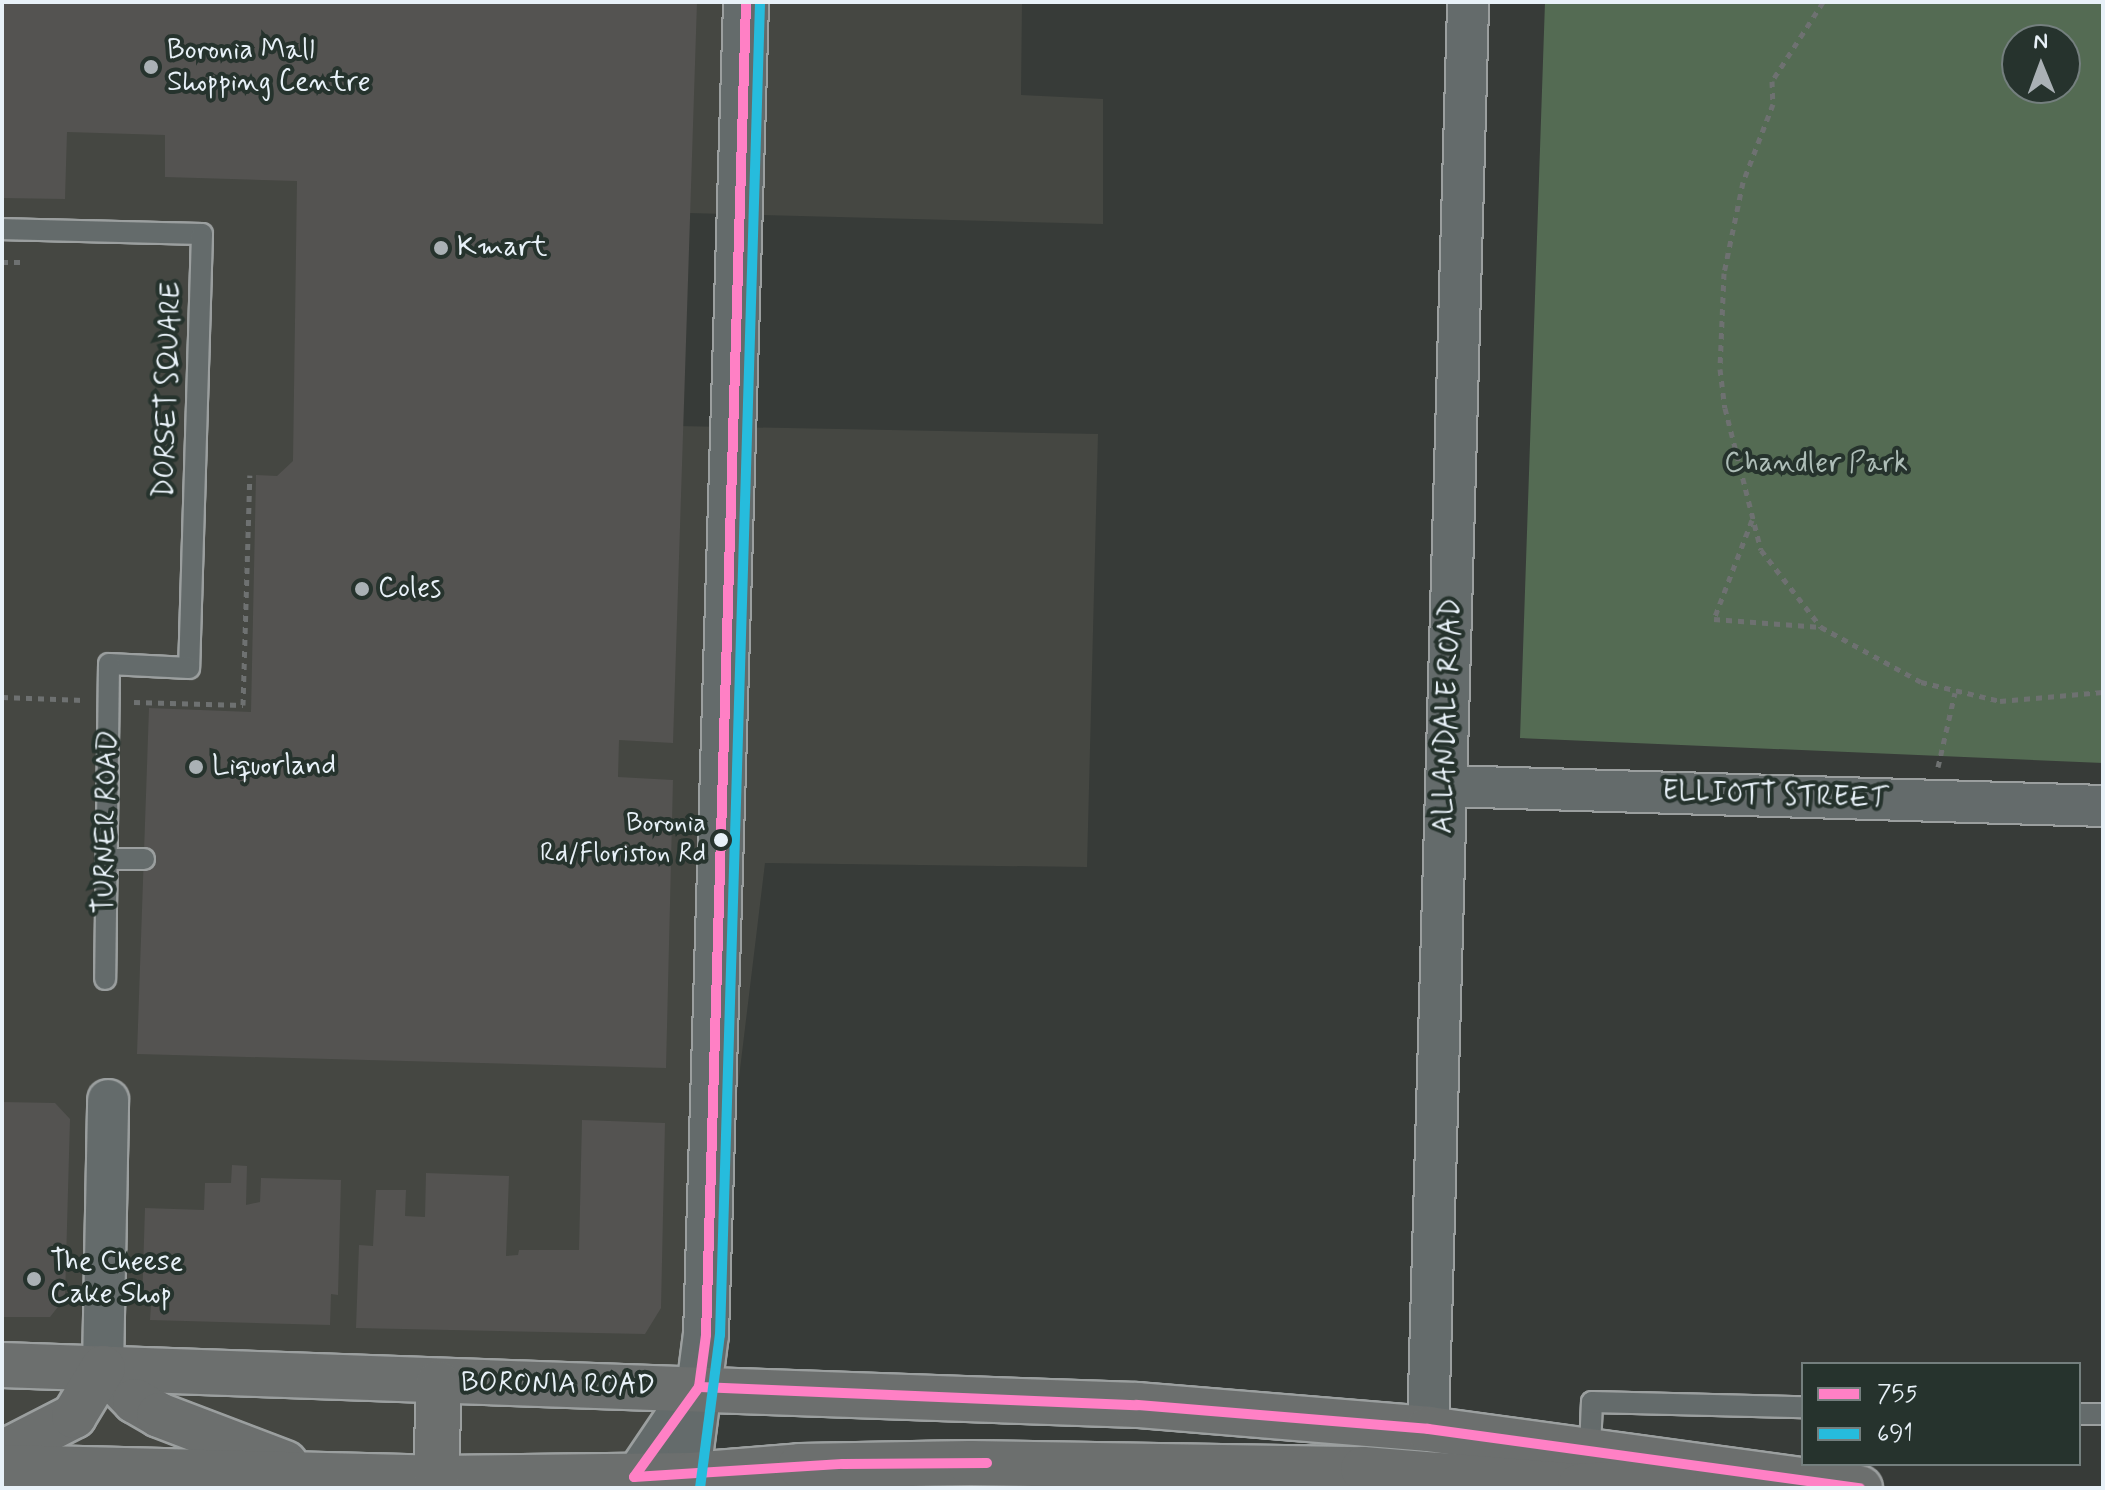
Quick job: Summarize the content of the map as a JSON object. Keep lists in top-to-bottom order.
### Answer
{
  "streets": {
    "main road": ["BORONIA ROAD"],
    "street": ["ALLANDALE ROAD", "ELLIOTT STREET"],
    "lane": ["DORSET SQUARE", "TURNER ROAD"]
  },
  "crossings": [
    ["DORSET SQUARE", "TURNER ROAD"],
    ["ALLANDALE ROAD", "ELLIOTT STREET"],
    ["ALLANDALE ROAD", "BORONIA ROAD"]
  ],
  "parks": ["Chandler Park"],
  "places": [
    "Boronia Mall Shopping Centre",
    "Kmart",
    "Coles",
    "Liquorland",
    "Boronia Rd/Floriston Rd",
    "The Cheese Cake Shop"
  ],
  "lines": ["transit line 755", "transit line 691"],
  "legend": ["755", "691"],
  "north": "top"
}
